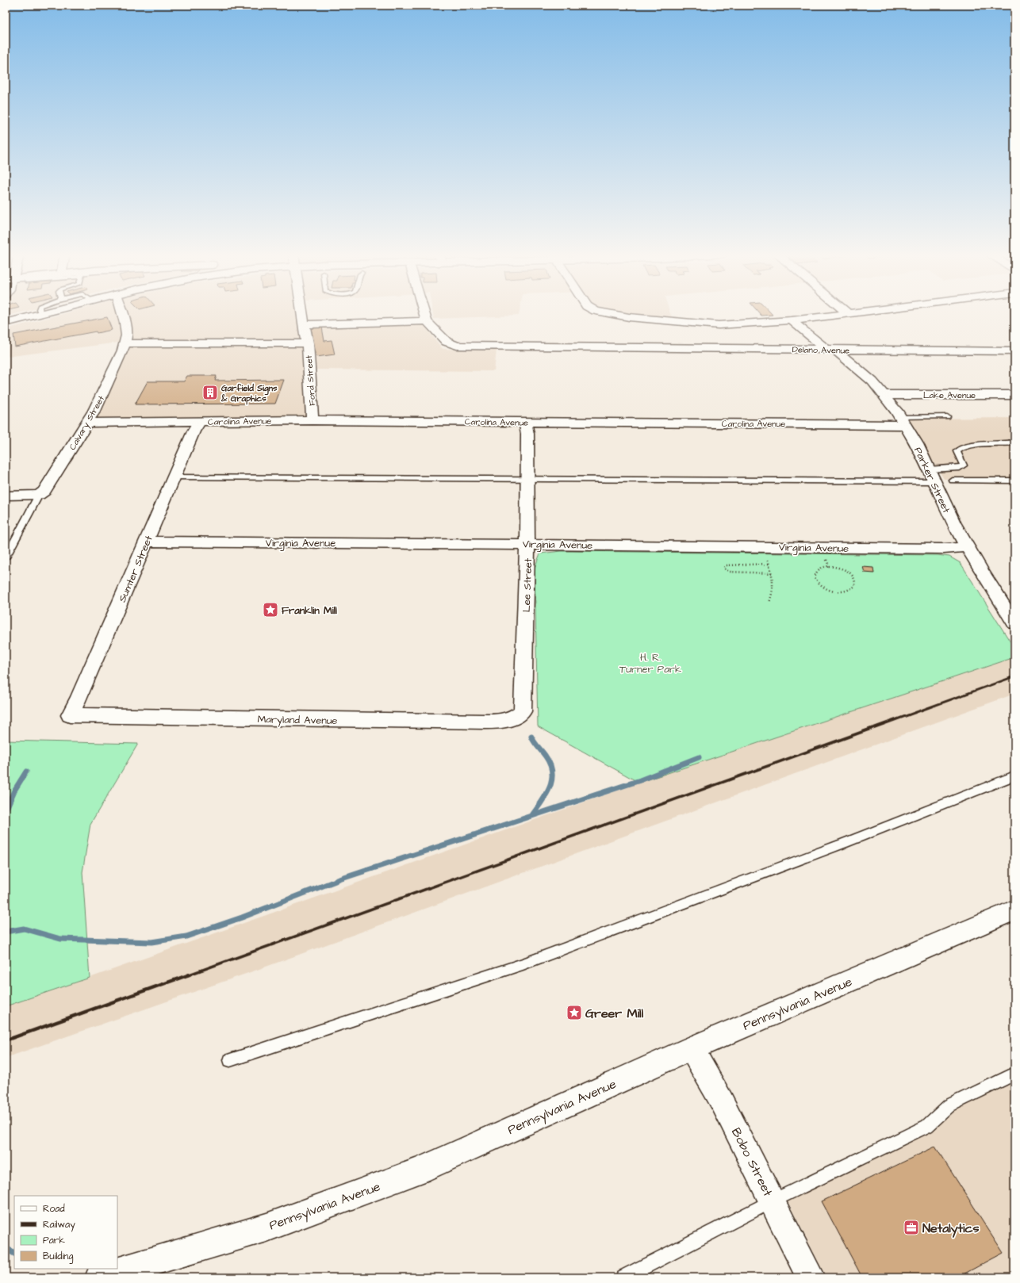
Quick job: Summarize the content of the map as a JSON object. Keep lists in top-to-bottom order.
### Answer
{
  "streets": {
    "street": [
      "Delano Avenue",
      "Ford Street",
      "Lake Avenue",
      "Carolina Avenue",
      "Calvary Street",
      "Parker Street",
      "Virginia Avenue",
      "Sumter Street",
      "Lee Street",
      "Maryland Avenue",
      "Pennsylvania Avenue",
      "Bobo Street"
    ]
  },
  "crossings": [
    ["Delano Avenue", "Parker Street"],
    ["Ford Street", "Carolina Avenue"],
    ["Lake Avenue", "Parker Street"],
    ["Carolina Avenue", "Calvary Street"],
    ["Carolina Avenue", "Parker Street"],
    ["Carolina Avenue", "Sumter Street"],
    ["Carolina Avenue", "Lee Street"],
    ["Parker Street", "Virginia Avenue"],
    ["Virginia Avenue", "Sumter Street"],
    ["Virginia Avenue", "Lee Street"],
    ["Sumter Street", "Maryland Avenue"],
    ["Lee Street", "Maryland Avenue"],
    ["Pennsylvania Avenue", "Bobo Street"]
  ],
  "parks": ["H. R. Turner Park"],
  "places": {
    "building": ["Garfield Signs & Graphics"],
    "place": ["Franklin Mill", "Greer Mill"],
    "office": ["Netalytics"]
  },
  "legend": [
    "Road",
    "Railway",
    "Park",
    "Building"
  ]
}
